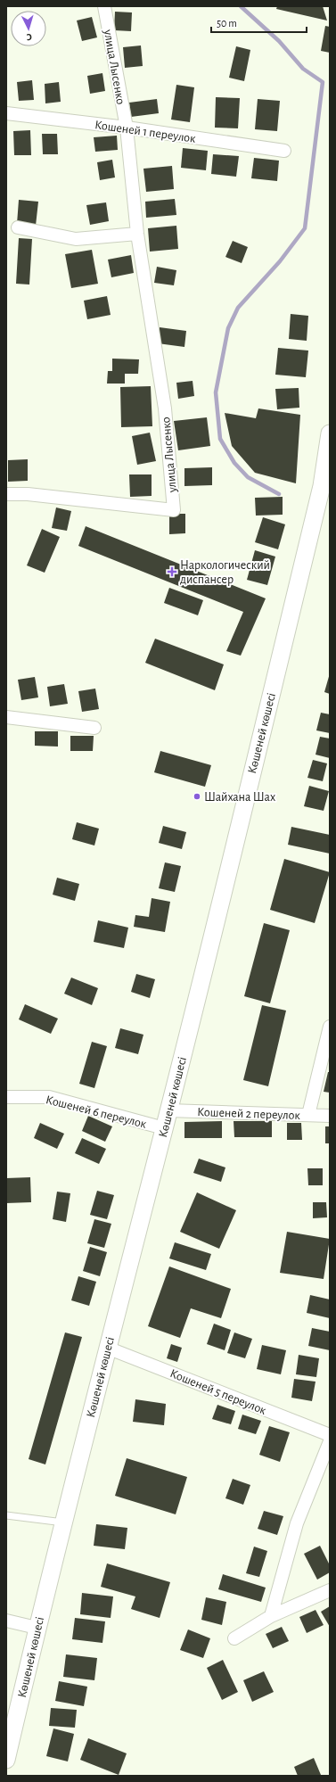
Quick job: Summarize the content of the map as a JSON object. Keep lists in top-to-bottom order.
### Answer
{
  "streets": {
    "main road": ["Көшеней көшесі"],
    "street": [
      "улица Лысенко",
      "Кошеней 1 переулок",
      "Кошеней 6 переулок",
      "Кошеней 2 переулок",
      "Кошеней 5 переулок"
    ]
  },
  "crossings": [
    ["улица Лысенко", "Кошеней 1 переулок"],
    ["Көшеней көшесі", "Кошеней 6 переулок"],
    ["Көшеней көшесі", "Кошеней 2 переулок"],
    ["Көшеней көшесі", "Кошеней 5 переулок"]
  ],
  "places": {
    "health": ["Наркологический диспансер"],
    "other": ["Шайхана Шах"]
  },
  "scale_bar": "50 m",
  "north": "bottom"
}
